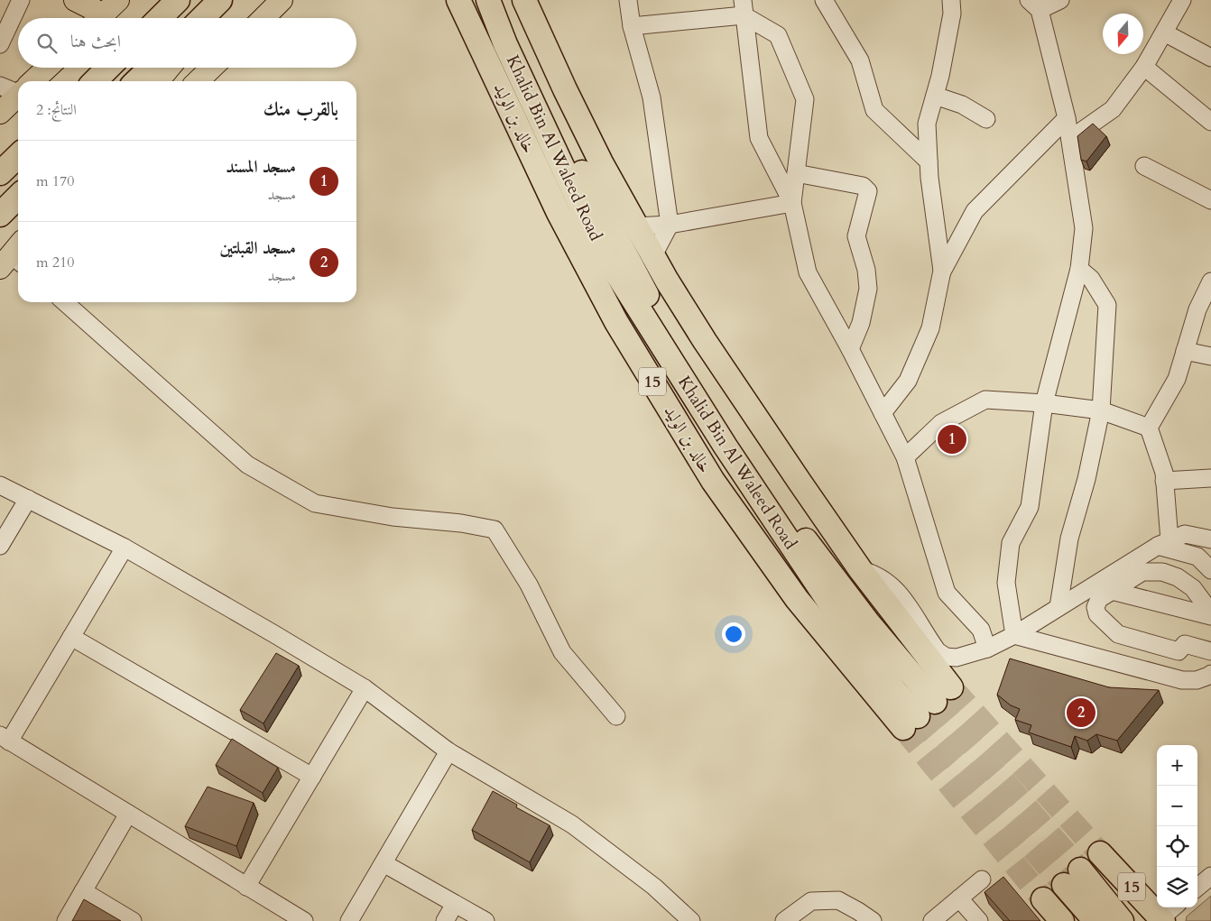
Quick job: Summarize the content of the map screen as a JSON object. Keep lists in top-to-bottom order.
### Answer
{
  "streets": {
    "highway": ["خالد بن الوليد", "Khalid Bin Al Waleed Road", "15"]
  },
  "crossings": [
    ["خالد بن الوليد", "Khalid Bin Al Waleed Road"]
  ],
  "north": "bottom",
  "page": {
    "search": "ابحث هنا",
    "heading": ["بالقرب منك", "النتائج: 2"],
    "list": [
      {
        "mark": "1",
        "name": "مسجد المسند",
        "note": "مسجد",
        "value": "170 m"
      },
      {
        "mark": "2",
        "name": "مسجد القبلتين",
        "note": "مسجد",
        "value": "210 m"
      }
    ],
    "pins": ["1", "2"],
    "map_buttons": ["+", "−"]
  }
}
